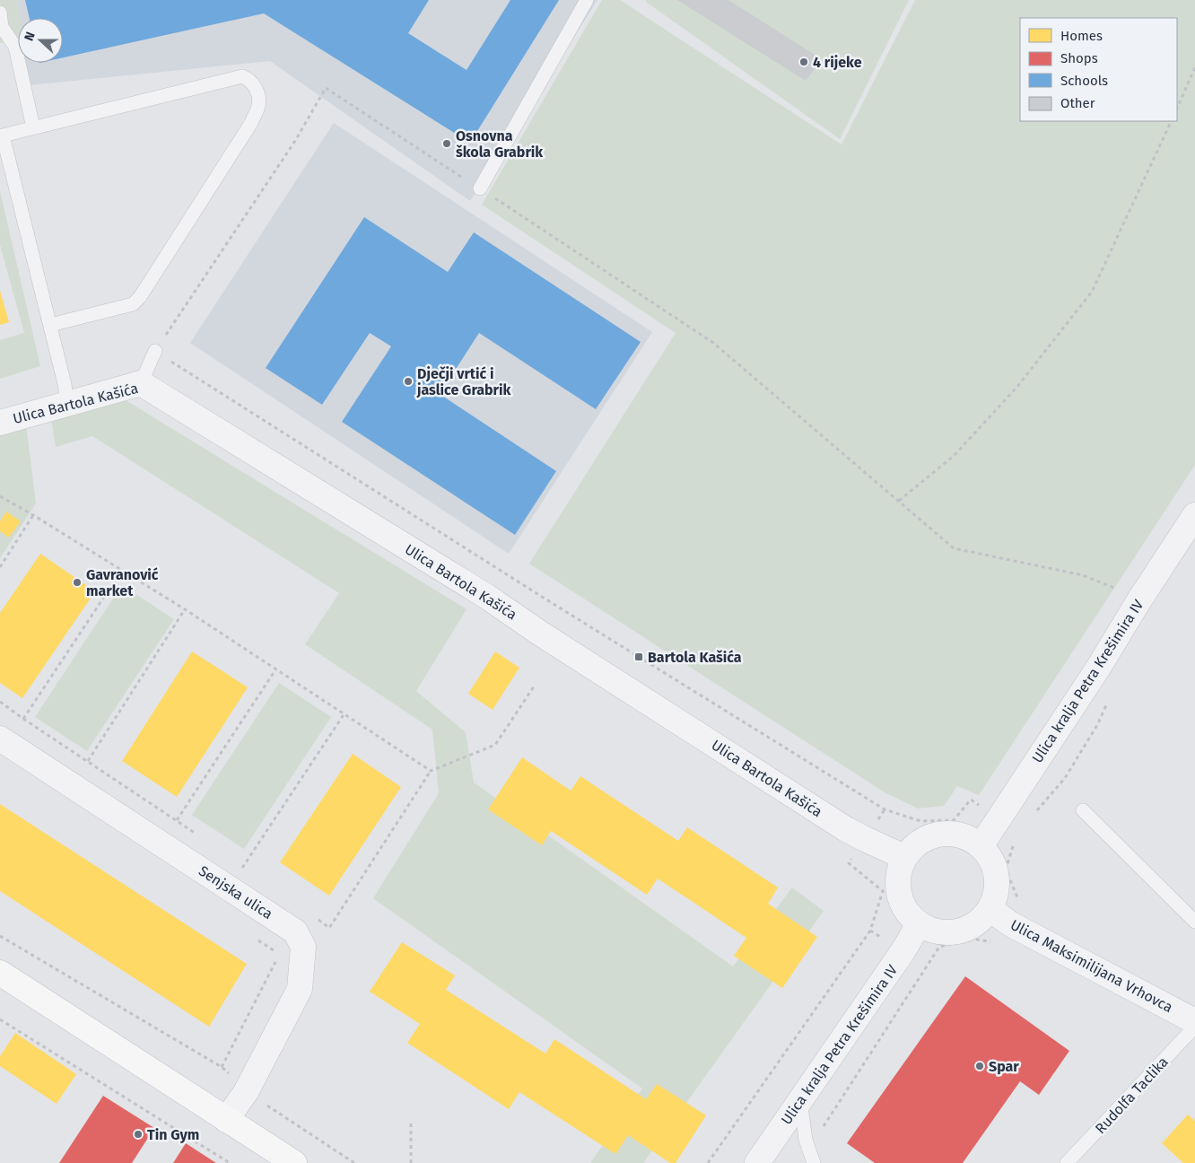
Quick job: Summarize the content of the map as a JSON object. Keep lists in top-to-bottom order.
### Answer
{
  "streets": {
    "street": [
      "Ulica Bartola Kašića",
      "Ulica kralja Petra Krešimira IV",
      "Senjska ulica",
      "Ulica Maksimilijana Vrhovca"
    ],
    "lane": ["Rudolfa Taclika"]
  },
  "crossings": [
    ["Ulica Bartola Kašića", "Ulica kralja Petra Krešimira IV"],
    ["Ulica Bartola Kašića", "Ulica Maksimilijana Vrhovca"],
    ["Ulica kralja Petra Krešimira IV", "Ulica Maksimilijana Vrhovca"]
  ],
  "places": {
    "other": [
      "4 rijeke",
      "Osnovna škola Grabrik",
      "Dječji vrtić i jaslice Grabrik",
      "Gavranović market",
      "Spar",
      "Tin Gym"
    ],
    "transit": ["Bartola Kašića"]
  },
  "legend": [
    "Homes",
    "Shops",
    "Schools",
    "Other"
  ],
  "north": "left"
}
